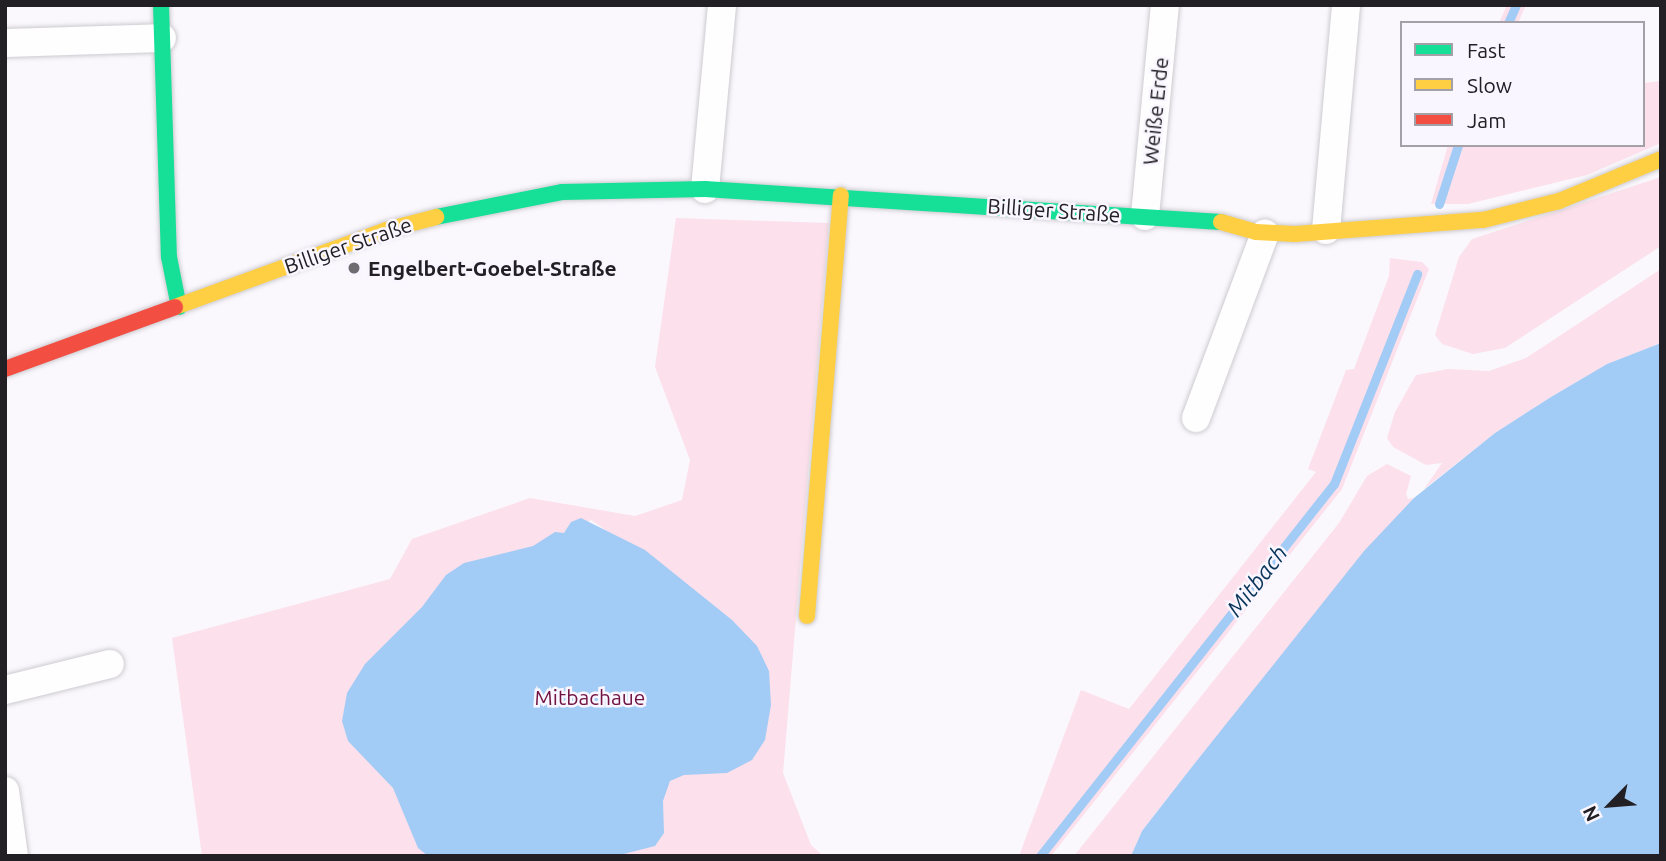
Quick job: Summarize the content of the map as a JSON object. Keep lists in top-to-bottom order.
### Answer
{
  "streets": {
    "street": ["Weiße Erde", "Billiger Straße"]
  },
  "crossings": [
    ["Weiße Erde", "Billiger Straße"]
  ],
  "water": ["Mitbach"],
  "parks": ["Mitbachaue"],
  "places": ["Engelbert-Goebel-Straße"],
  "legend": ["Fast", "Slow", "Jam"],
  "north": "bottom left"
}
